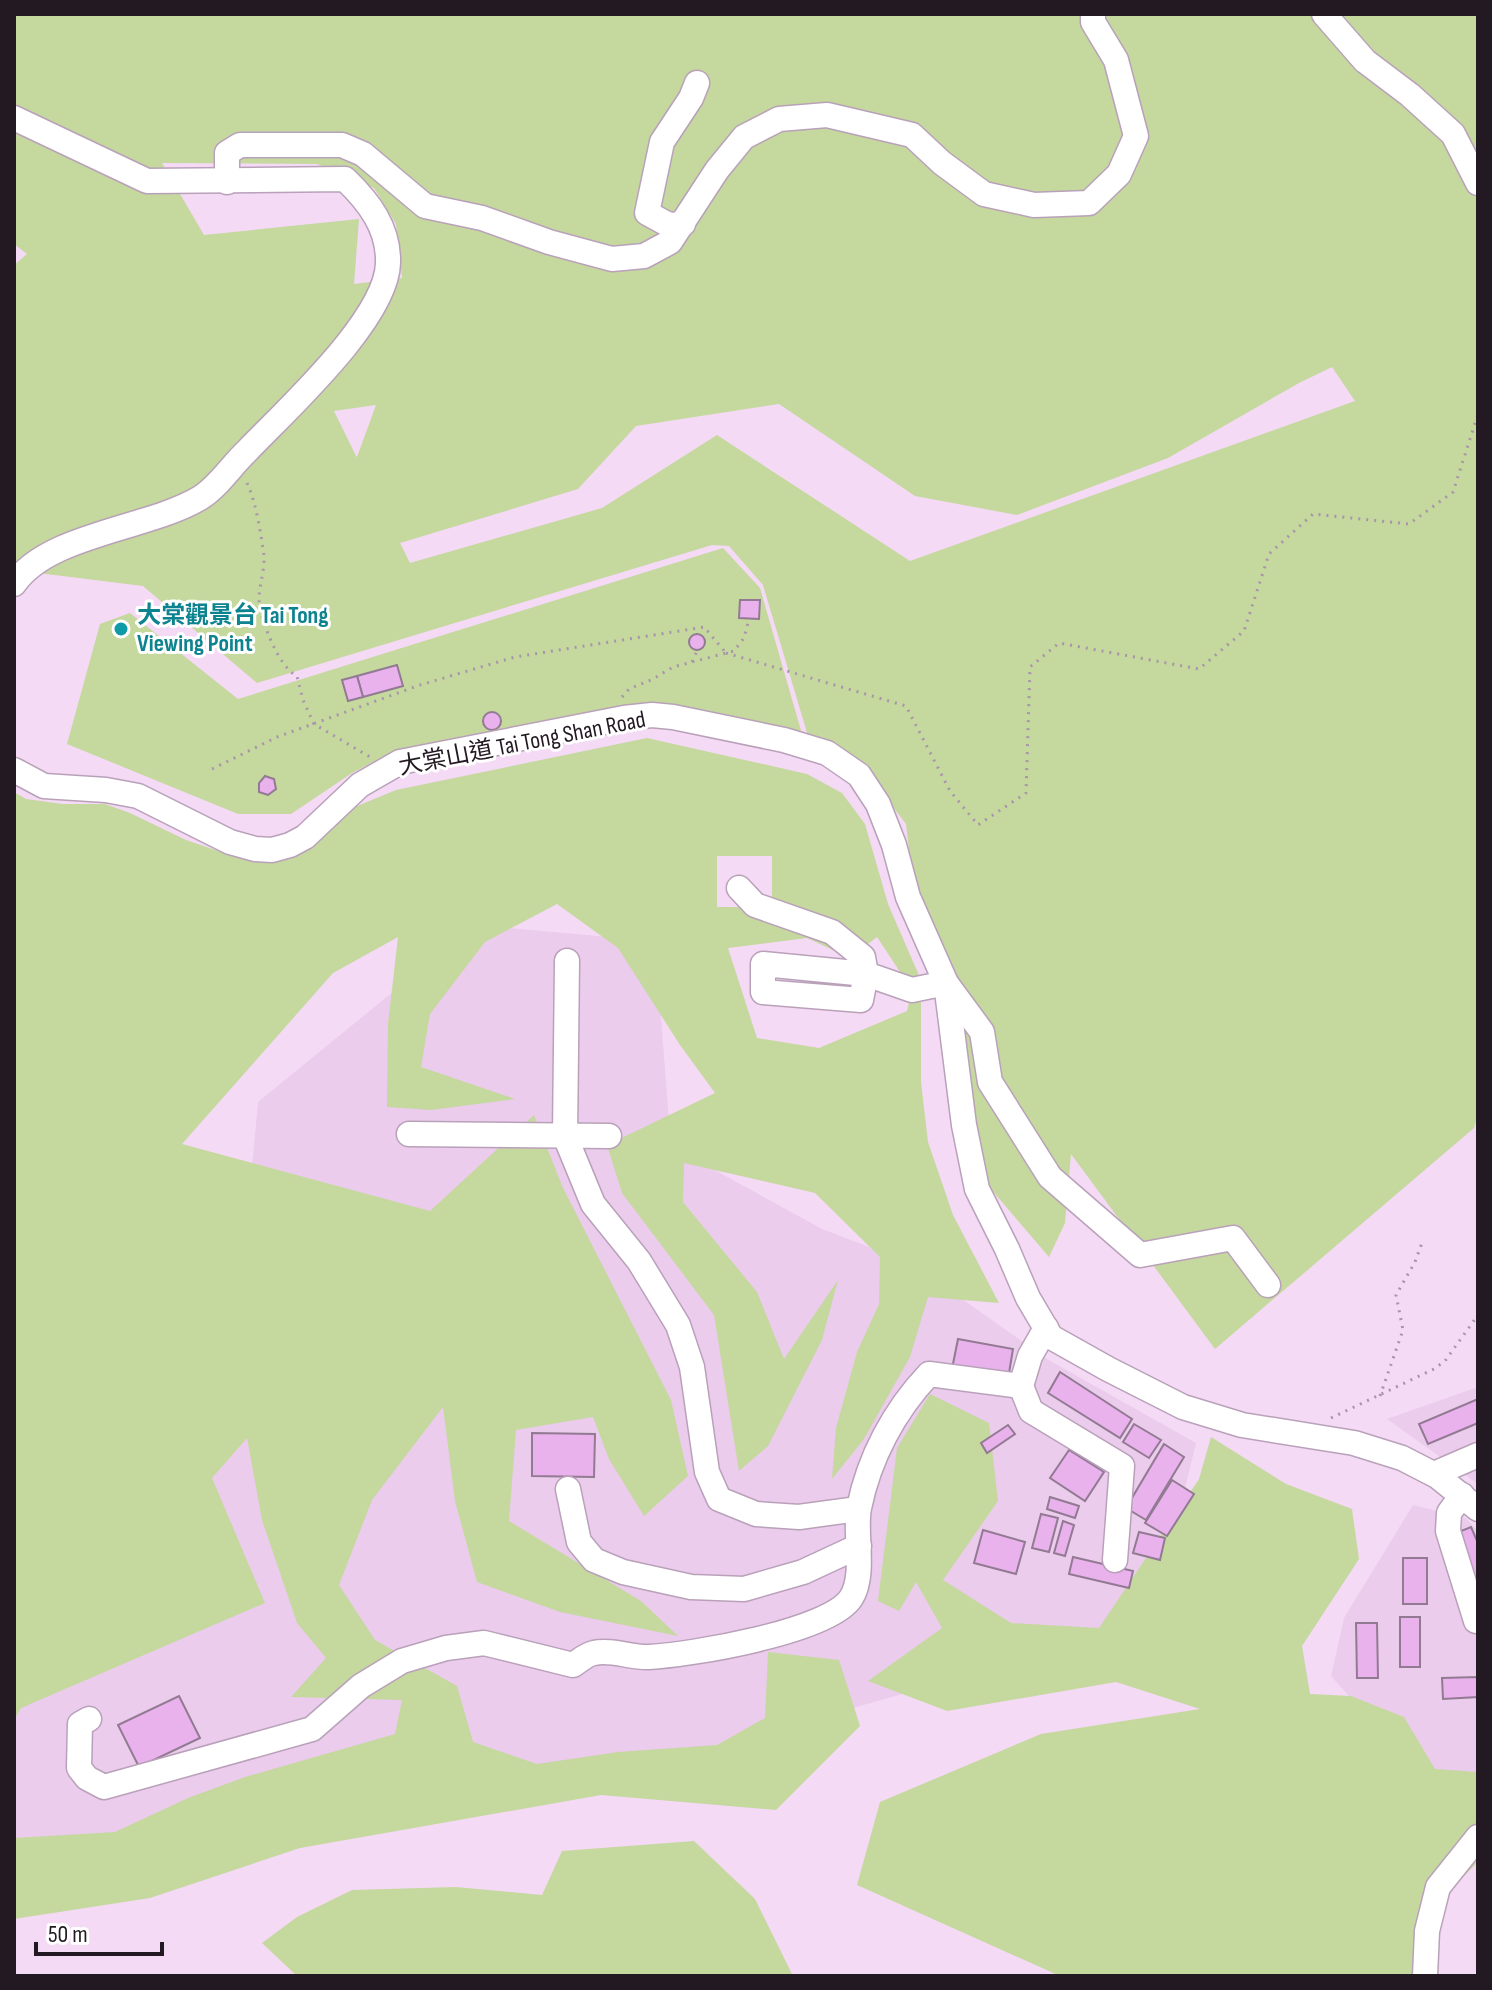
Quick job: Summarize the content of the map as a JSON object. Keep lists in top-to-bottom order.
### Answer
{
  "streets": {
    "street": ["大棠山道 Tai Tong Shan Road"]
  },
  "places": ["大棠觀景台 Tai Tong Viewing Point"],
  "scale_bar": "50 m"
}
